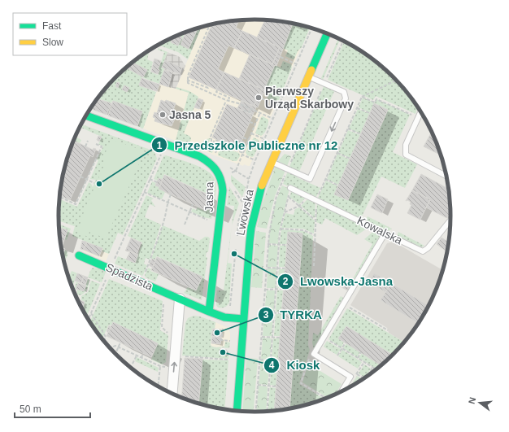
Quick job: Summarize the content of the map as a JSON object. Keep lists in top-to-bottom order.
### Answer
{
  "streets": {
    "street": ["Jasna", "Lwowska", "Spadzista"],
    "lane": ["Kowalska"]
  },
  "crossings": [
    ["Jasna", "Spadzista"],
    ["Lwowska", "Spadzista"]
  ],
  "places": [
    "Pierwszy Urząd Skarbowy",
    "Jasna 5",
    "Przedszkole Publiczne nr 12",
    "Lwowska-Jasna",
    "TYRKA",
    "Kiosk"
  ],
  "legend": ["Fast", "Slow"],
  "scale_bar": "50 m",
  "north": "left"
}
